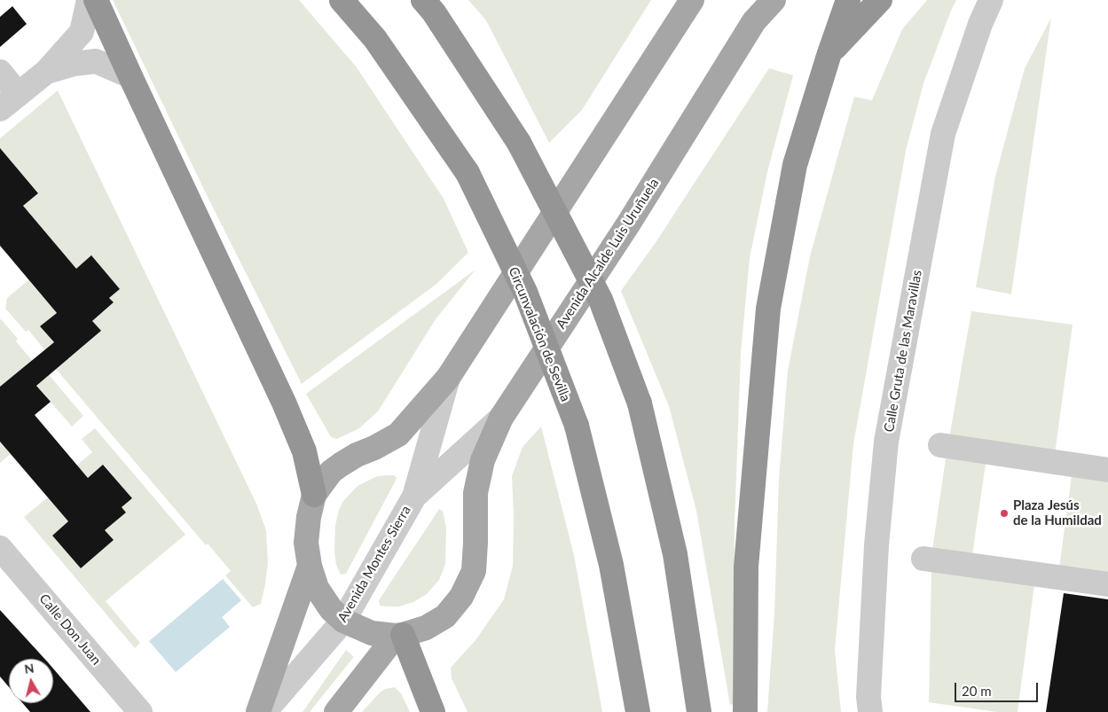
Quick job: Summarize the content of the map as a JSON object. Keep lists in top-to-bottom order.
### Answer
{
  "streets": {
    "highway": ["Circunvalación de Sevilla"],
    "main road": ["Avenida Alcalde Luis Uruñuela"],
    "street": ["Calle Gruta de las Maravillas", "Avenida Montes Sierra", "Calle Don Juan"]
  },
  "places": ["Plaza Jesús de la Humildad"],
  "scale_bar": "20 m",
  "north": "top"
}
